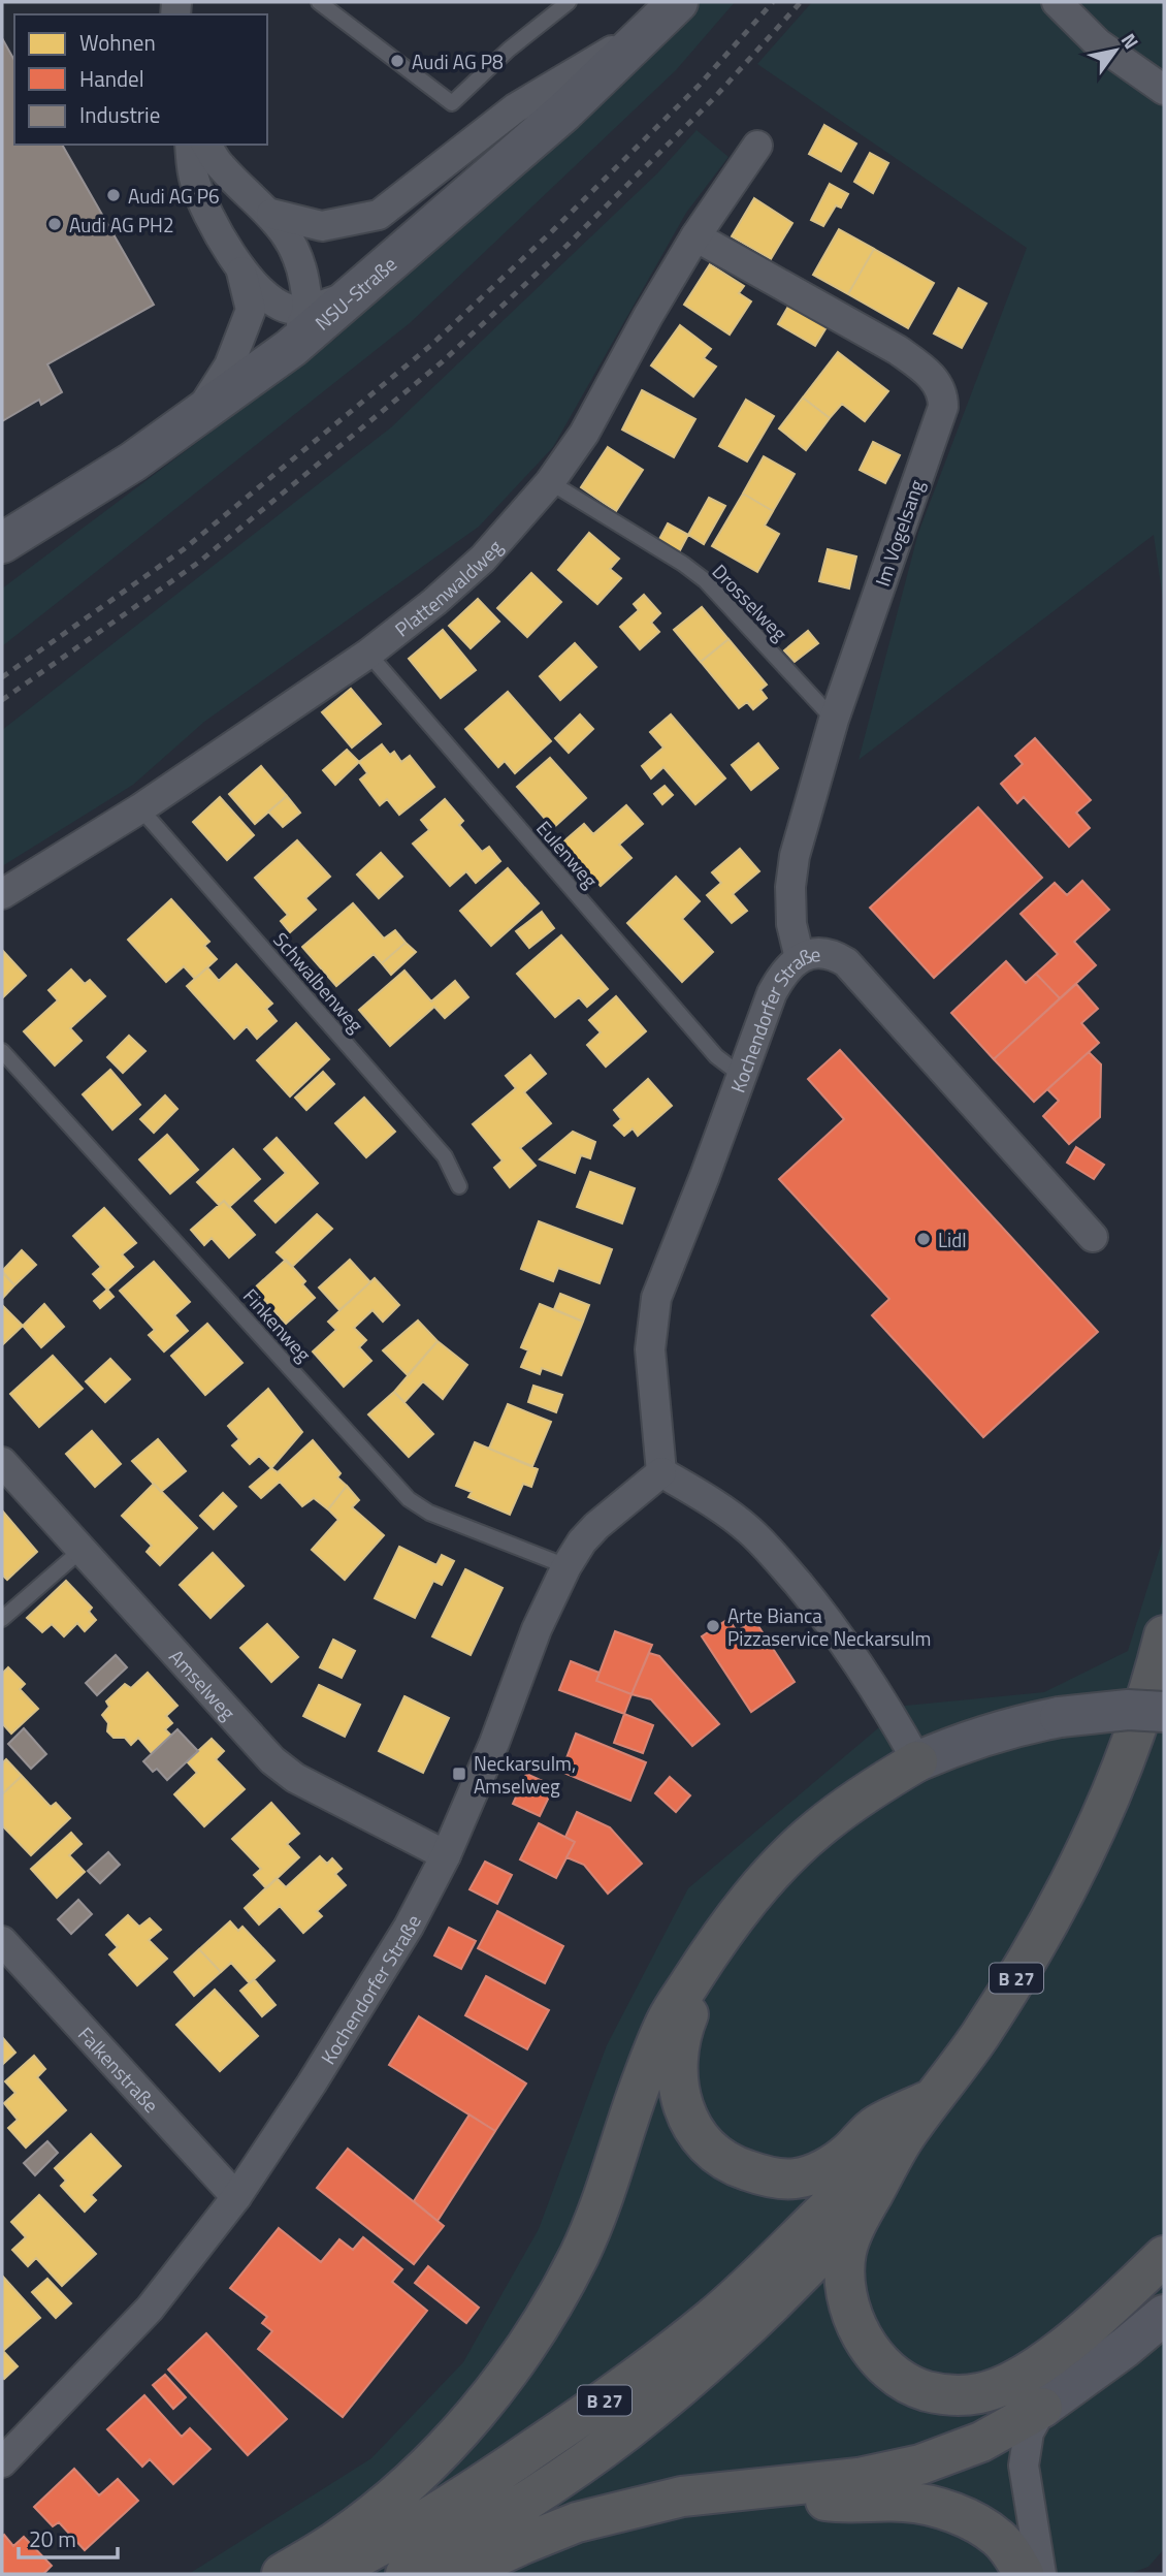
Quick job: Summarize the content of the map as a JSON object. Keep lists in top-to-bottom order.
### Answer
{
  "streets": {
    "highway": ["B 27"],
    "main road": ["NSU-Straße"],
    "street": [
      "Im Vogelsang",
      "Plattenwaldweg",
      "Kochendorfer Straße",
      "Amselweg",
      "Falkenstraße"
    ],
    "lane": [
      "Drosselweg",
      "Eulenweg",
      "Schwalbenweg",
      "Finkenweg"
    ]
  },
  "crossings": [
    ["Im Vogelsang", "Plattenwaldweg"],
    ["Im Vogelsang", "Drosselweg"],
    ["Im Vogelsang", "Kochendorfer Straße"],
    ["Plattenwaldweg", "Drosselweg"],
    ["Plattenwaldweg", "Eulenweg"],
    ["Plattenwaldweg", "Schwalbenweg"],
    ["Eulenweg", "Kochendorfer Straße"],
    ["Kochendorfer Straße", "Finkenweg"],
    ["Kochendorfer Straße", "Amselweg"],
    ["Kochendorfer Straße", "Falkenstraße"]
  ],
  "places": {
    "other": [
      "Audi AG P8",
      "Audi AG P6",
      "Audi AG PH2",
      "Lidl",
      "Arte Bianca Pizzaservice Neckarsulm"
    ],
    "transit": ["Neckarsulm, Amselweg"]
  },
  "legend": ["Wohnen", "Handel", "Industrie"],
  "scale_bar": "20 m",
  "north": "top right"
}
